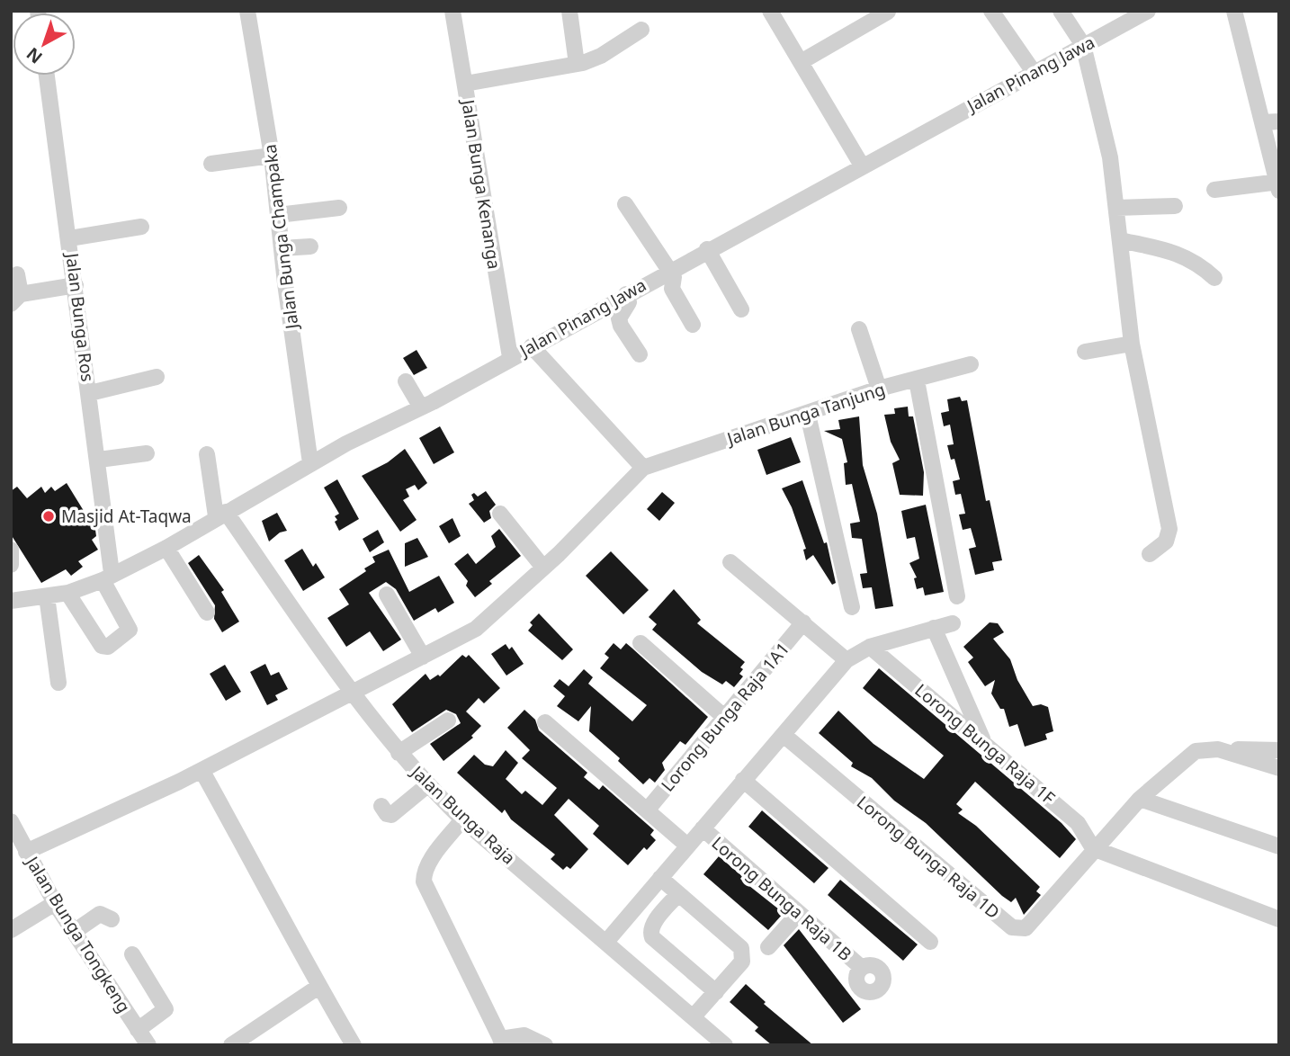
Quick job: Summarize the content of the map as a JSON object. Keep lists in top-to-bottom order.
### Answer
{
  "streets": {
    "street": [
      "Jalan Pinang Jawa",
      "Jalan Bunga Kenanga",
      "Jalan Bunga Champaka",
      "Jalan Bunga Ros",
      "Jalan Bunga Tanjung",
      "Lorong Bunga Raja 1A1",
      "Lorong Bunga Raja 1F",
      "Jalan Bunga Raja",
      "Lorong Bunga Raja 1D",
      "Lorong Bunga Raja 1B",
      "Jalan Bunga Tongkeng"
    ]
  },
  "crossings": [
    ["Jalan Pinang Jawa", "Jalan Bunga Kenanga"],
    ["Jalan Pinang Jawa", "Jalan Bunga Champaka"],
    ["Jalan Pinang Jawa", "Jalan Bunga Ros"],
    ["Jalan Pinang Jawa", "Jalan Bunga Raja"],
    ["Lorong Bunga Raja 1F", "Lorong Bunga Raja 1D"]
  ],
  "places": ["Masjid At-Taqwa"],
  "north": "bottom left"
}
